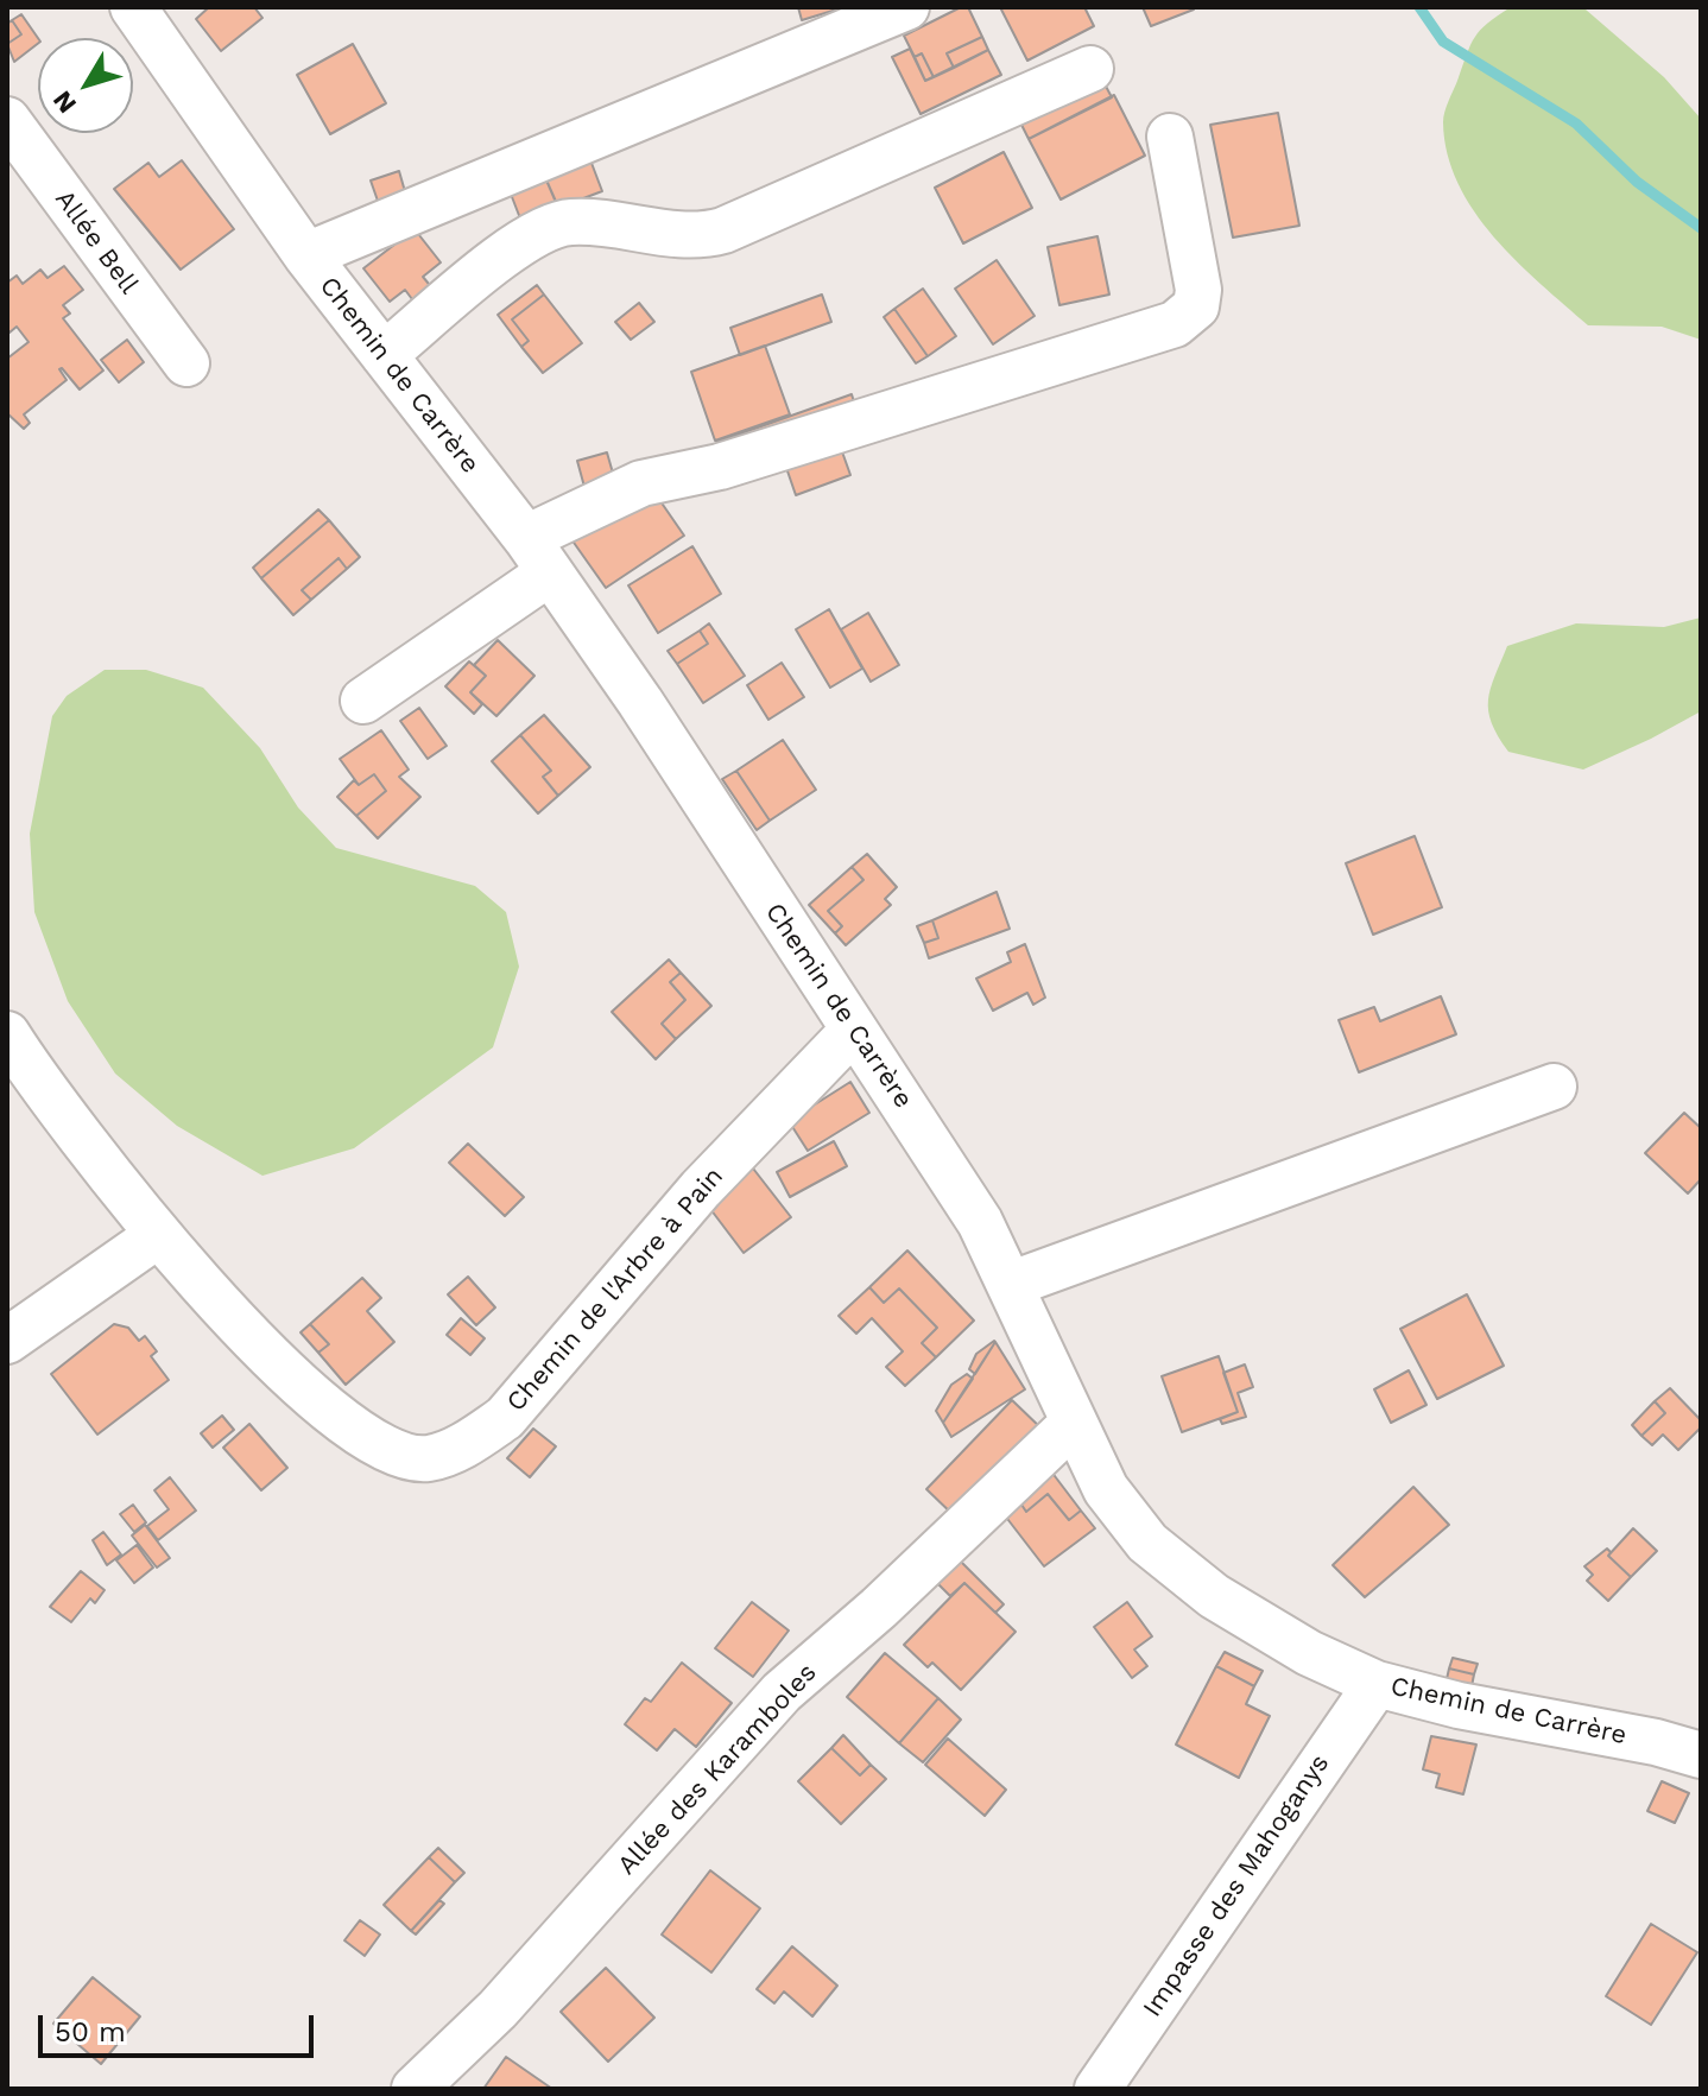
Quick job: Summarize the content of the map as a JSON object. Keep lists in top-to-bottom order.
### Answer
{
  "streets": {
    "street": [
      "Allée Bell",
      "Chemin de Carrère",
      "Chemin de l'Arbre à Pain",
      "Allée des Karamboles",
      "Impasse des Mahoganys"
    ]
  },
  "crossings": [
    ["Chemin de Carrère", "Chemin de l'Arbre à Pain"],
    ["Chemin de Carrère", "Allée des Karamboles"],
    ["Chemin de Carrère", "Impasse des Mahoganys"]
  ],
  "scale_bar": "50 m",
  "north": "bottom left"
}
